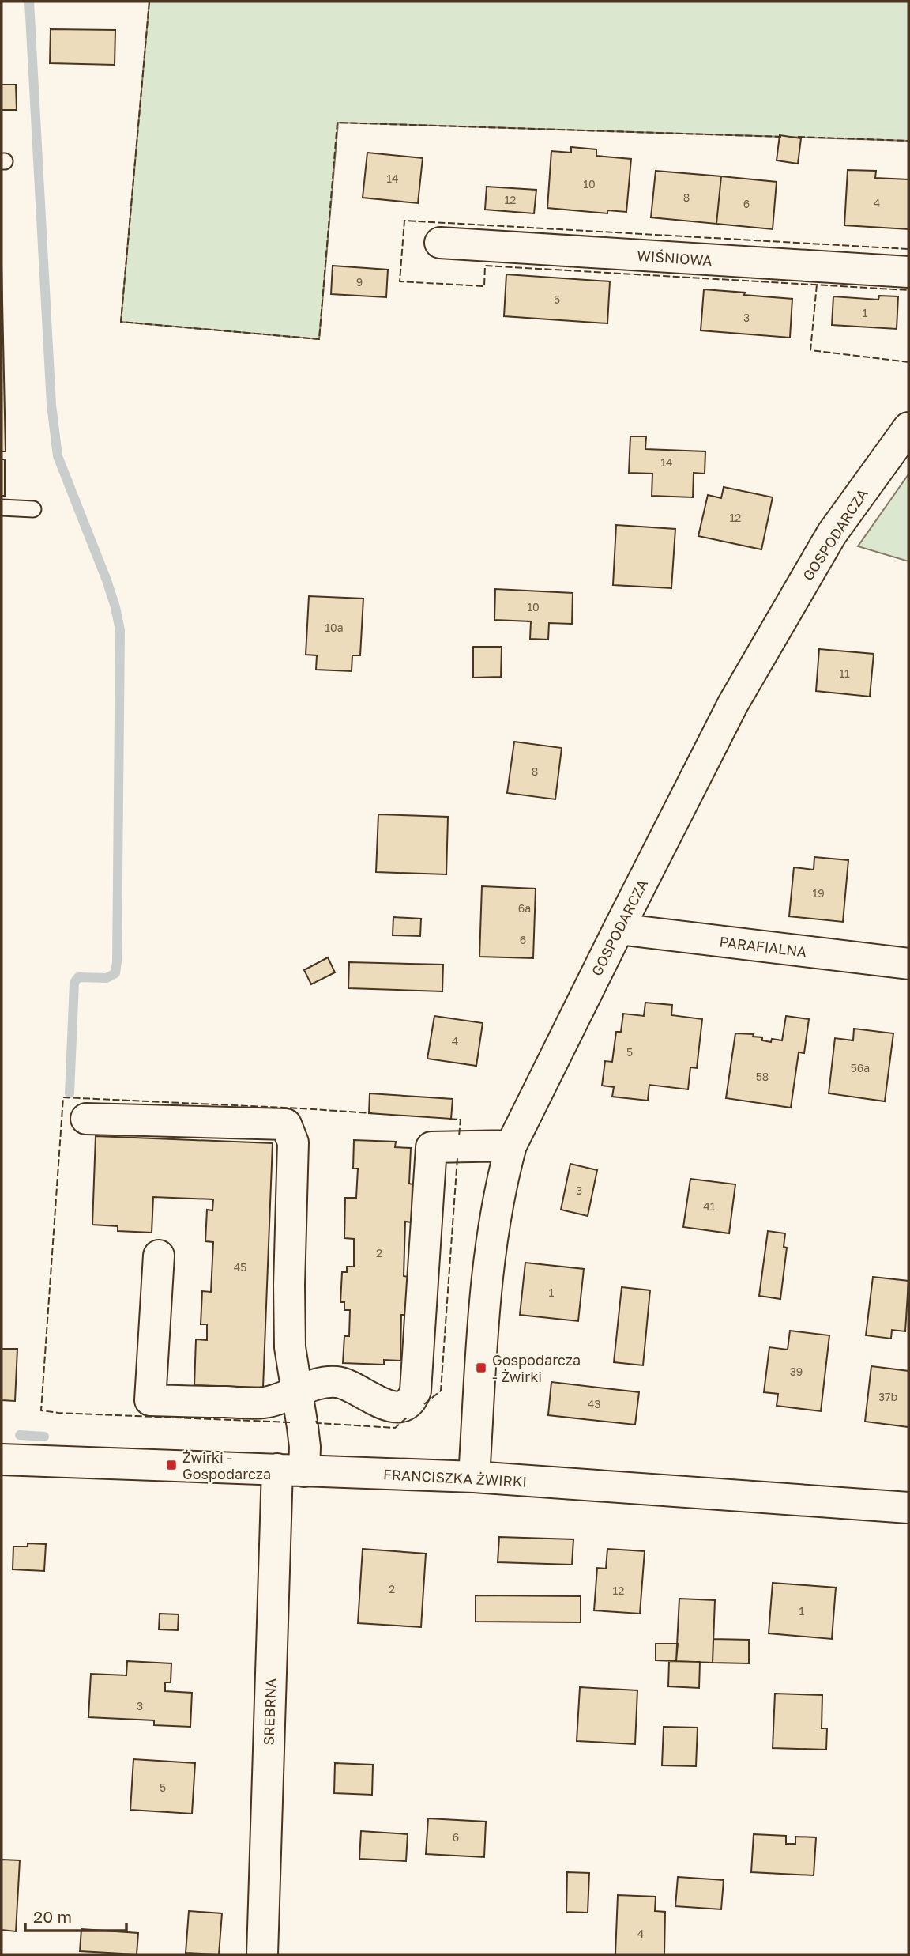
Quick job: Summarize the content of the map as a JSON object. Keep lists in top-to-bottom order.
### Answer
{
  "streets": {
    "street": [
      "WIŚNIOWA",
      "GOSPODARCZA",
      "PARAFIALNA",
      "FRANCISZKA ŻWIRKI",
      "SREBRNA"
    ]
  },
  "crossings": [
    ["GOSPODARCZA", "PARAFIALNA"],
    ["GOSPODARCZA", "FRANCISZKA ŻWIRKI"],
    ["FRANCISZKA ŻWIRKI", "SREBRNA"]
  ],
  "places": {
    "transit": ["Gospodarcza - Żwirki", "Żwirki - Gospodarcza"]
  },
  "house_numbers": [
    "14",
    "10",
    "8",
    "12",
    "4",
    "6",
    "9",
    "5",
    "1",
    "3",
    "14",
    "12",
    "10",
    "10a",
    "11",
    "8",
    "19",
    "6a",
    "6",
    "4",
    "5",
    "56a",
    "58",
    "3",
    "41",
    "2",
    "45",
    "1",
    "39",
    "37b",
    "43",
    "2",
    "12",
    "1",
    "3",
    "5",
    "6",
    "4"
  ],
  "scale_bar": "20 m"
}
